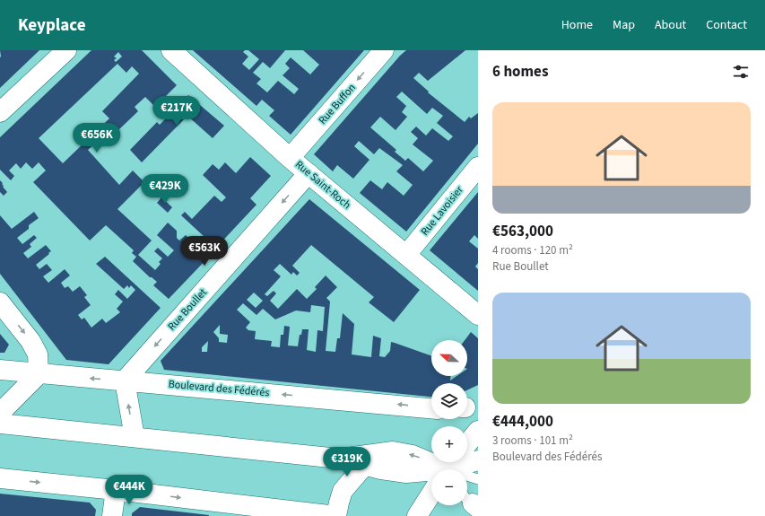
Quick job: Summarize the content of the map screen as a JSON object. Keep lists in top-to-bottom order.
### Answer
{
  "streets": {
    "street": [
      "Rue Buffon",
      "Rue Saint-Roch",
      "Rue Lavoisier",
      "Rue Boullet",
      "Boulevard des Fédérés"
    ]
  },
  "crossings": [
    ["Rue Buffon", "Rue Saint-Roch"],
    ["Rue Saint-Roch", "Rue Lavoisier"],
    ["Rue Saint-Roch", "Rue Boullet"],
    ["Rue Boullet", "Boulevard des Fédérés"]
  ],
  "one_way": ["Rue Buffon", "Rue Boullet"],
  "north": "left",
  "page": {
    "header": "Keyplace",
    "nav": [
      "Home",
      "Map",
      "About",
      "Contact"
    ],
    "heading": "6 homes",
    "list": [
      {
        "name": "€563,000",
        "note": "4 rooms · 120 m² · Rue Boullet"
      },
      {
        "name": "€444,000",
        "note": "3 rooms · 101 m² · Boulevard des Fédérés"
      }
    ],
    "price": [
      "€217K",
      "€656K",
      "€429K",
      "€563K",
      "€319K",
      "€444K"
    ],
    "map_buttons": ["+", "−"]
  }
}
